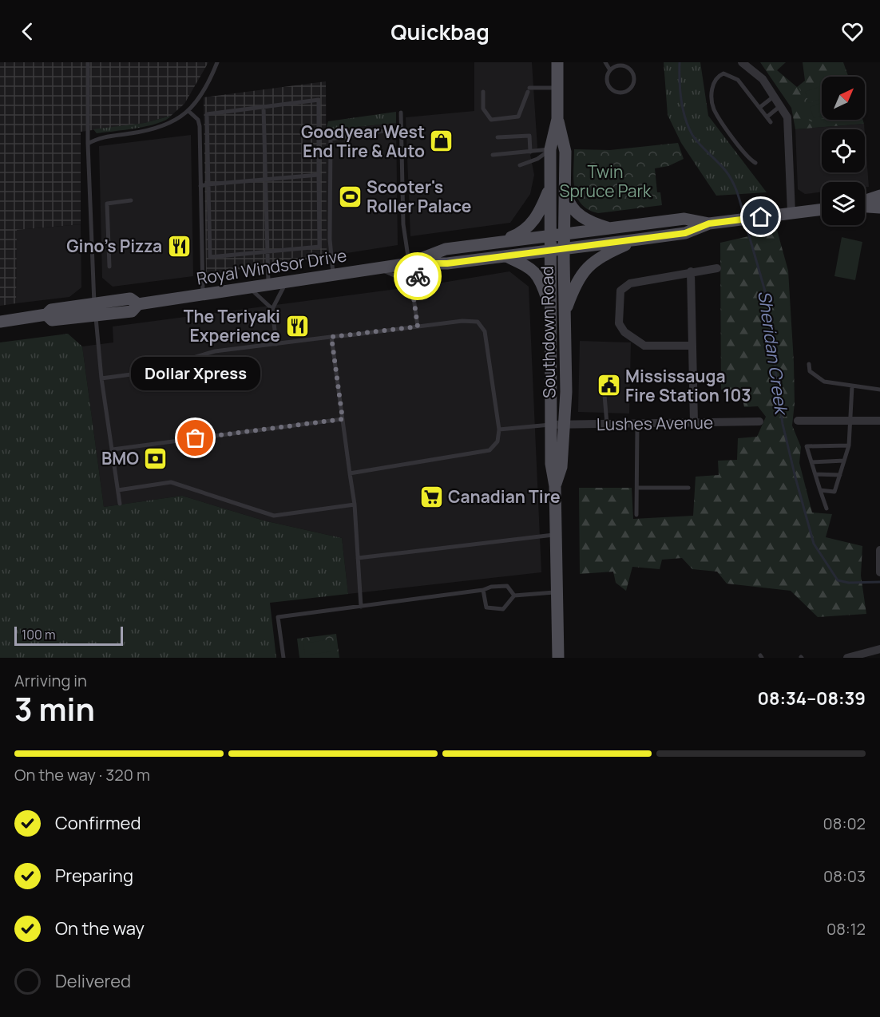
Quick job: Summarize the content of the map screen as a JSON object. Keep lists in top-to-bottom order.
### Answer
{
  "streets": {
    "main road": ["Royal Windsor Drive", "Southdown Road"],
    "street": ["Lushes Avenue"]
  },
  "crossings": [
    ["Royal Windsor Drive", "Southdown Road"],
    ["Southdown Road", "Lushes Avenue"]
  ],
  "water": ["Sheridan Creek"],
  "parks": ["Twin Spruce Park"],
  "places": {
    "shop": ["Goodyear West End Tire & Auto"],
    "sports": ["Scooter's Roller Palace"],
    "restaurant": ["Gino's Pizza", "The Teriyaki Experience"],
    "public building": ["Mississauga Fire Station 103"],
    "other": ["Dollar Xpress"],
    "bank": ["BMO"],
    "supermarket": ["Canadian Tire"]
  },
  "scale_bar": "100 m",
  "north": "top right",
  "page": {
    "header": "Quickbag",
    "bubble": "Dollar Xpress",
    "scale": "100 m",
    "heading": ["3 min", "Arriving in", "08:34–08:39"],
    "bar": "On the way · 320 m",
    "list": [
      ["Confirmed", "08:02"],
      ["Preparing", "08:03"],
      ["On the way", "08:12"],
      "Delivered"
    ]
  }
}
